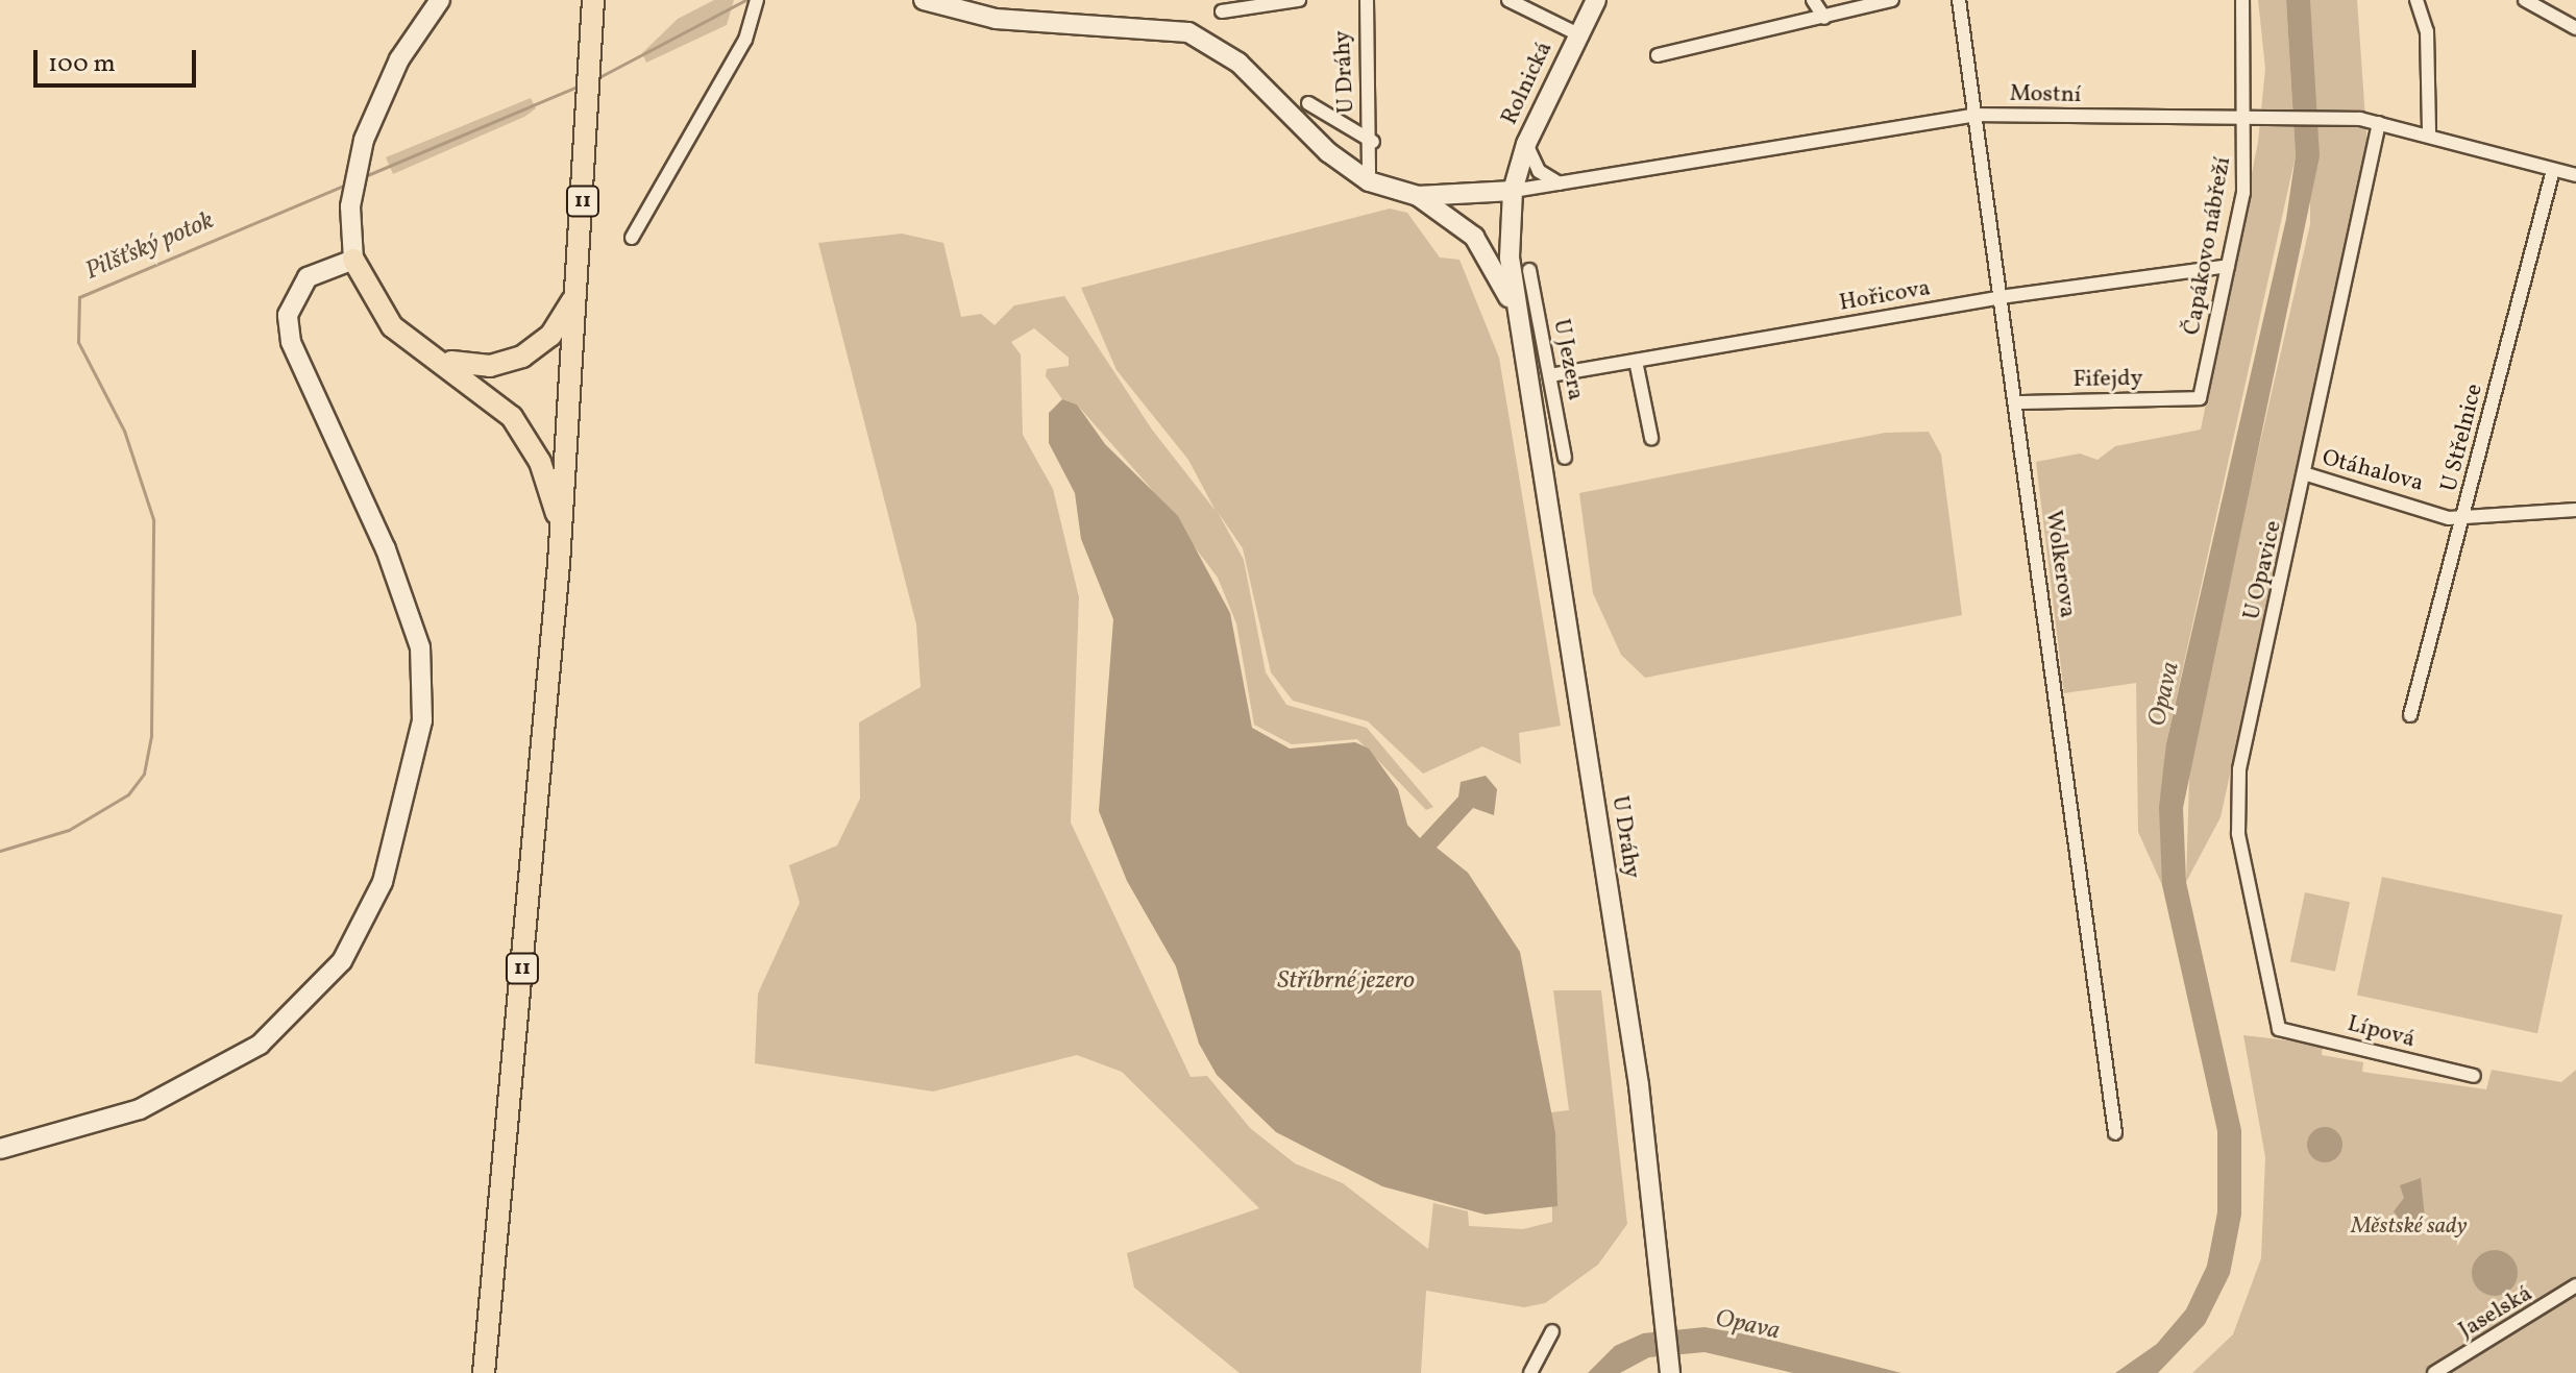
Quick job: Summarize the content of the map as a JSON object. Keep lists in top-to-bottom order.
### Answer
{
  "streets": {
    "main road": ["11"],
    "street": [
      "U Dráhy",
      "Rolnická",
      "Mostní",
      "Čapákovo nábřeží",
      "Hořicova",
      "U Jezera",
      "Fifejdy",
      "U Střelnice",
      "Otáhalova",
      "Wolkerova",
      "U Opavice",
      "Lípová",
      "Jaselská"
    ]
  },
  "crossings": [
    ["U Dráhy", "Rolnická"],
    ["U Dráhy", "Mostní"],
    ["Rolnická", "Mostní"],
    ["Mostní", "Čapákovo nábřeží"],
    ["Mostní", "U Střelnice"],
    ["Mostní", "Wolkerova"],
    ["Mostní", "U Opavice"],
    ["Čapákovo nábřeží", "Hořicova"],
    ["Čapákovo nábřeží", "Fifejdy"],
    ["Hořicova", "U Jezera"],
    ["Hořicova", "Wolkerova"],
    ["Fifejdy", "Wolkerova"],
    ["U Střelnice", "Otáhalova"],
    ["Otáhalova", "U Opavice"],
    ["U Opavice", "Lípová"]
  ],
  "water": ["Pilšťský potok", "Opava", "Stříbrné jezero"],
  "parks": ["Městské sady"],
  "scale_bar": "100 m"
}
